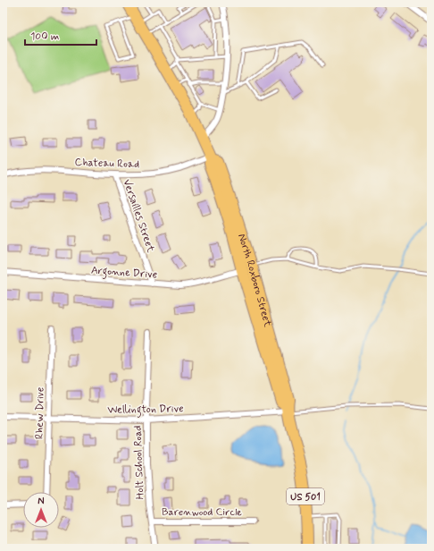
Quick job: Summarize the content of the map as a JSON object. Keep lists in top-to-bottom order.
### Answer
{
  "streets": {
    "highway": ["North Roxboro Street", "US 501"],
    "street": [
      "Chateau Road",
      "Versailles Street",
      "Argonne Drive",
      "Wellington Drive",
      "Rhew Drive",
      "Holt School Road",
      "Barenwood Circle"
    ]
  },
  "crossings": [
    ["Chateau Road", "Versailles Street"],
    ["Chateau Road", "North Roxboro Street"],
    ["Versailles Street", "Argonne Drive"],
    ["Argonne Drive", "North Roxboro Street"],
    ["North Roxboro Street", "Wellington Drive"],
    ["Wellington Drive", "Rhew Drive"],
    ["Wellington Drive", "Holt School Road"],
    ["Holt School Road", "Barenwood Circle"]
  ],
  "scale_bar": "100 m",
  "north": "top"
}
